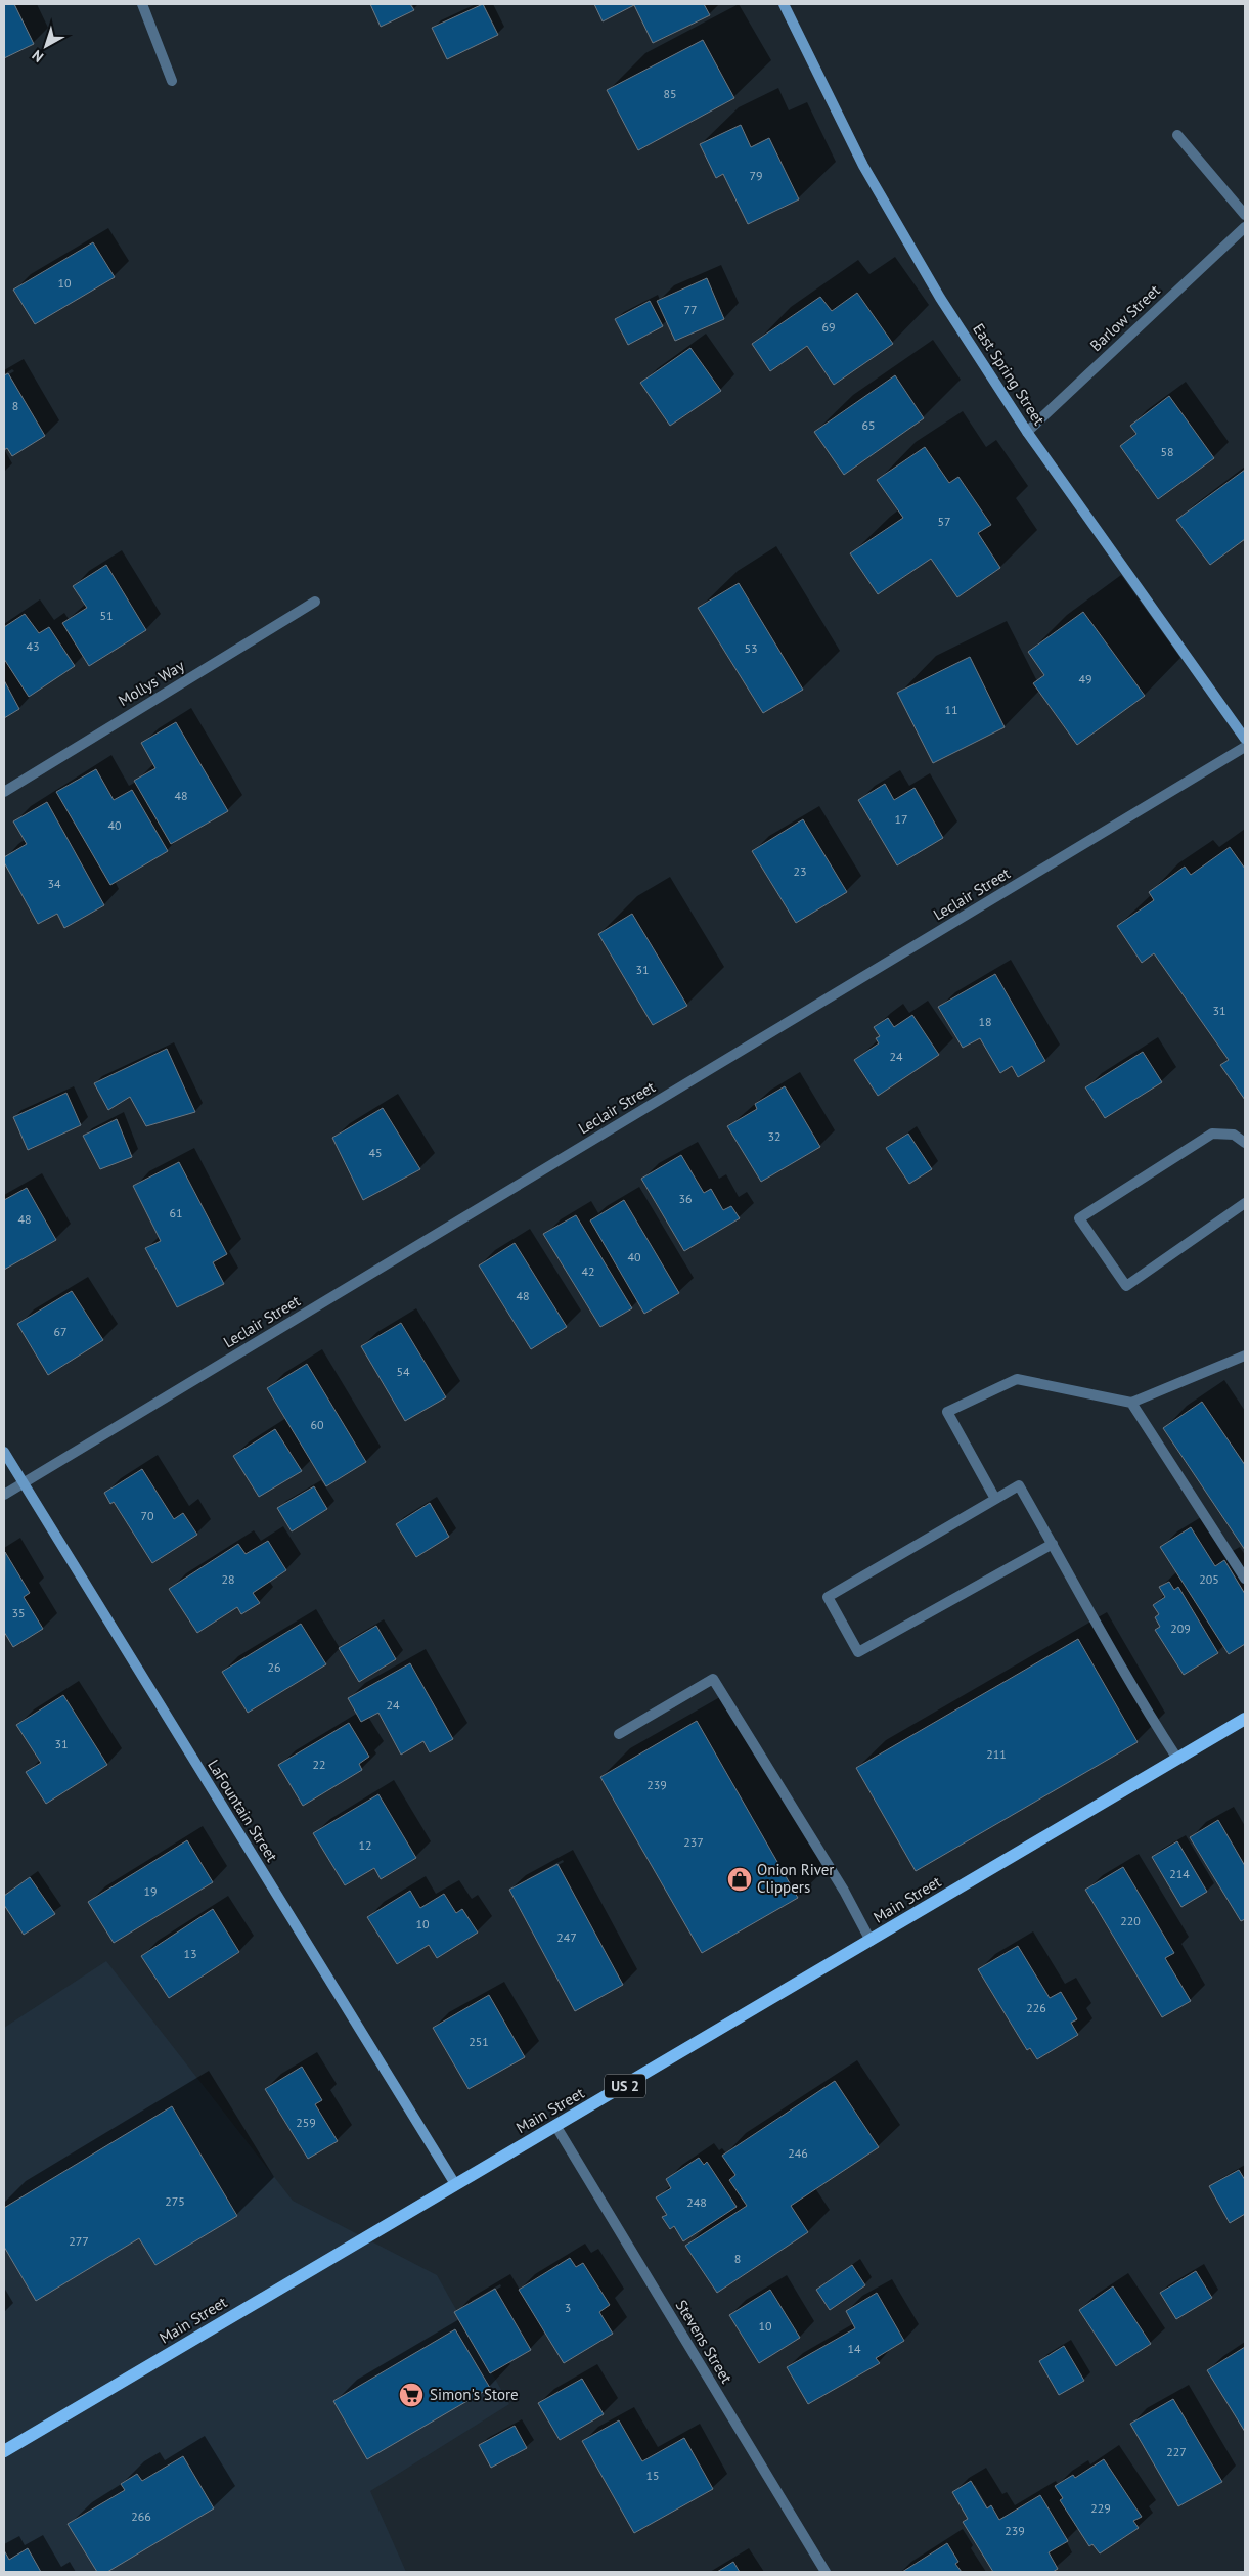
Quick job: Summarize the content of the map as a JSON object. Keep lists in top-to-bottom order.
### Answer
{
  "streets": {
    "main road": ["Main Street", "US 2"],
    "street": [
      "Barlow Street",
      "East Spring Street",
      "Mollys Way",
      "Leclair Street",
      "LaFountain Street",
      "Stevens Street"
    ]
  },
  "crossings": [
    ["Barlow Street", "East Spring Street"],
    ["Leclair Street", "LaFountain Street"],
    ["LaFountain Street", "Main Street"],
    ["Main Street", "Stevens Street"]
  ],
  "places": {
    "shop": ["Onion River Clippers"],
    "supermarket": ["Simon's Store"]
  },
  "house_numbers": [
    "85",
    "79",
    "10",
    "77",
    "69",
    "8",
    "65",
    "58",
    "57",
    "51",
    "43",
    "53",
    "49",
    "11",
    "48",
    "17",
    "40",
    "23",
    "34",
    "31",
    "31",
    "18",
    "24",
    "32",
    "45",
    "36",
    "61",
    "48",
    "40",
    "42",
    "48",
    "67",
    "54",
    "60",
    "70",
    "28",
    "205",
    "35",
    "209",
    "26",
    "24",
    "31",
    "211",
    "22",
    "239",
    "237",
    "12",
    "214",
    "19",
    "220",
    "10",
    "247",
    "13",
    "226",
    "251",
    "259",
    "246",
    "275",
    "248",
    "277",
    "8",
    "3",
    "10",
    "14",
    "227",
    "15",
    "229",
    "266",
    "239"
  ],
  "north": "bottom left"
}
